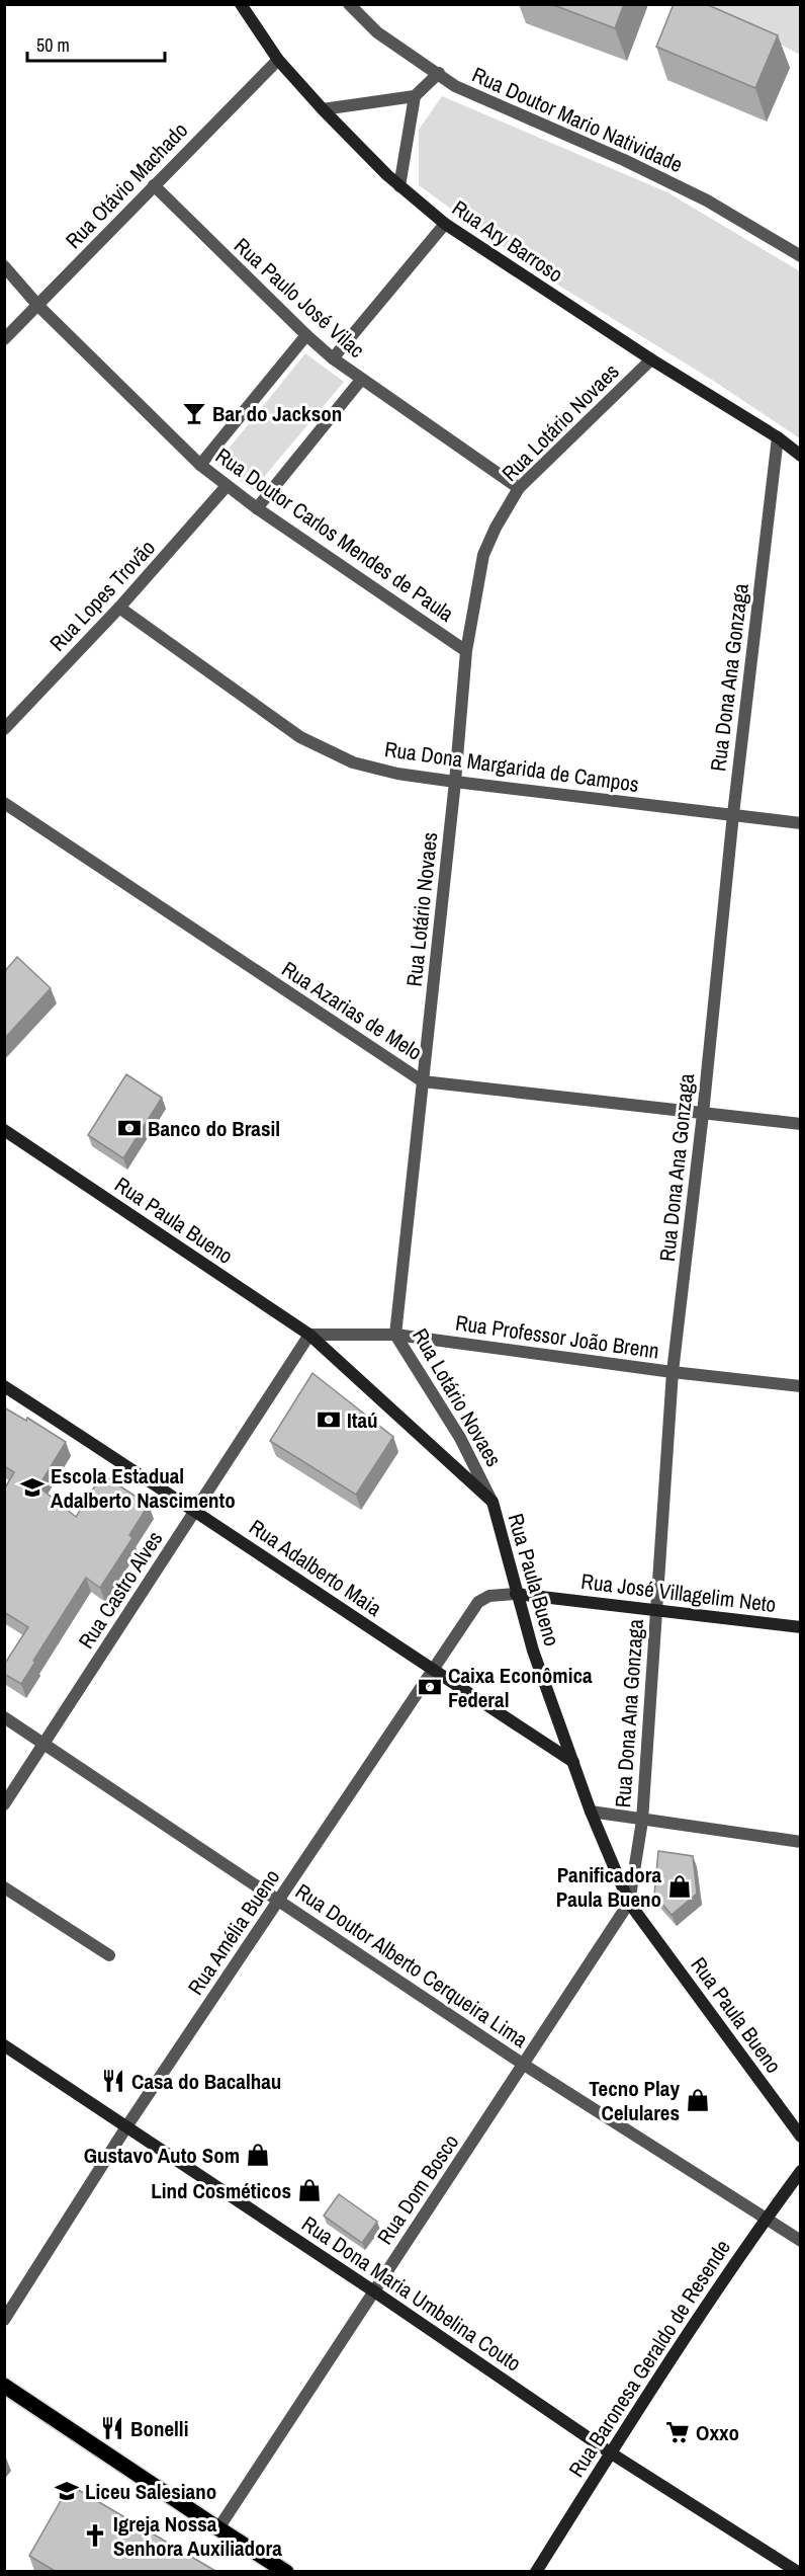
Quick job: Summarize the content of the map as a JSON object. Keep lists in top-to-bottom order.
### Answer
{
  "streets": {
    "main road": [
      "Rua Ary Barroso",
      "Rua Paula Bueno",
      "Rua Adalberto Maia",
      "Rua José Villagelim Neto",
      "Rua Dona Maria Umbelina Couto",
      "Rua Baronesa Geraldo de Resende"
    ],
    "street": [
      "Rua Doutor Mario Natividade",
      "Rua Otávio Machado",
      "Rua Paulo José Vilac",
      "Rua Lotário Novaes",
      "Rua Doutor Carlos Mendes de Paula",
      "Rua Lopes Trovão",
      "Rua Dona Ana Gonzaga",
      "Rua Dona Margarida de Campos",
      "Rua Azarias de Melo",
      "Rua Professor João Brenn",
      "Rua Castro Alves",
      "Rua Amélia Bueno",
      "Rua Doutor Alberto Cerqueira Lima",
      "Rua Dom Bosco"
    ]
  },
  "crossings": [
    ["Rua Otávio Machado", "Rua Ary Barroso"],
    ["Rua Otávio Machado", "Rua Paulo José Vilac"],
    ["Rua Otávio Machado", "Rua Doutor Carlos Mendes de Paula"],
    ["Rua Ary Barroso", "Rua Lotário Novaes"],
    ["Rua Ary Barroso", "Rua Dona Ana Gonzaga"],
    ["Rua Paulo José Vilac", "Rua Lotário Novaes"],
    ["Rua Lotário Novaes", "Rua Doutor Carlos Mendes de Paula"],
    ["Rua Lotário Novaes", "Rua Dona Margarida de Campos"],
    ["Rua Lotário Novaes", "Rua Azarias de Melo"],
    ["Rua Lotário Novaes", "Rua Paula Bueno"],
    ["Rua Lotário Novaes", "Rua Professor João Brenn"],
    ["Rua Doutor Carlos Mendes de Paula", "Rua Lopes Trovão"],
    ["Rua Lopes Trovão", "Rua Dona Margarida de Campos"],
    ["Rua Dona Ana Gonzaga", "Rua Dona Margarida de Campos"],
    ["Rua Dona Ana Gonzaga", "Rua Azarias de Melo"],
    ["Rua Dona Ana Gonzaga", "Rua Paula Bueno"],
    ["Rua Dona Ana Gonzaga", "Rua Professor João Brenn"],
    ["Rua Dona Ana Gonzaga", "Rua José Villagelim Neto"],
    ["Rua Dona Ana Gonzaga", "Rua Dom Bosco"],
    ["Rua Paula Bueno", "Rua Professor João Brenn"],
    ["Rua Paula Bueno", "Rua Adalberto Maia"],
    ["Rua Paula Bueno", "Rua Castro Alves"],
    ["Rua Paula Bueno", "Rua José Villagelim Neto"],
    ["Rua Paula Bueno", "Rua Amélia Bueno"],
    ["Rua Paula Bueno", "Rua Dom Bosco"],
    ["Rua Professor João Brenn", "Rua Castro Alves"],
    ["Rua Adalberto Maia", "Rua Castro Alves"],
    ["Rua Adalberto Maia", "Rua Amélia Bueno"],
    ["Rua Castro Alves", "Rua Doutor Alberto Cerqueira Lima"],
    ["Rua José Villagelim Neto", "Rua Amélia Bueno"],
    ["Rua Amélia Bueno", "Rua Doutor Alberto Cerqueira Lima"],
    ["Rua Amélia Bueno", "Rua Dona Maria Umbelina Couto"],
    ["Rua Doutor Alberto Cerqueira Lima", "Rua Dom Bosco"],
    ["Rua Doutor Alberto Cerqueira Lima", "Rua Baronesa Geraldo de Resende"],
    ["Rua Dom Bosco", "Rua Dona Maria Umbelina Couto"],
    ["Rua Dona Maria Umbelina Couto", "Rua Baronesa Geraldo de Resende"]
  ],
  "places": {
    "bar": ["Bar do Jackson"],
    "bank": ["Banco do Brasil", "Itaú", "Caixa Econômica Federal"],
    "school or university": ["Escola Estadual Adalberto Nascimento", "Liceu Salesiano"],
    "shop": [
      "Panificadora Paula Bueno",
      "Tecno Play Celulares",
      "Gustavo Auto Som",
      "Lind Cosméticos"
    ],
    "restaurant": ["Casa do Bacalhau", "Bonelli"],
    "supermarket": ["Oxxo"],
    "church": ["Igreja Nossa Senhora Auxiliadora"]
  },
  "scale_bar": "50 m"
}
